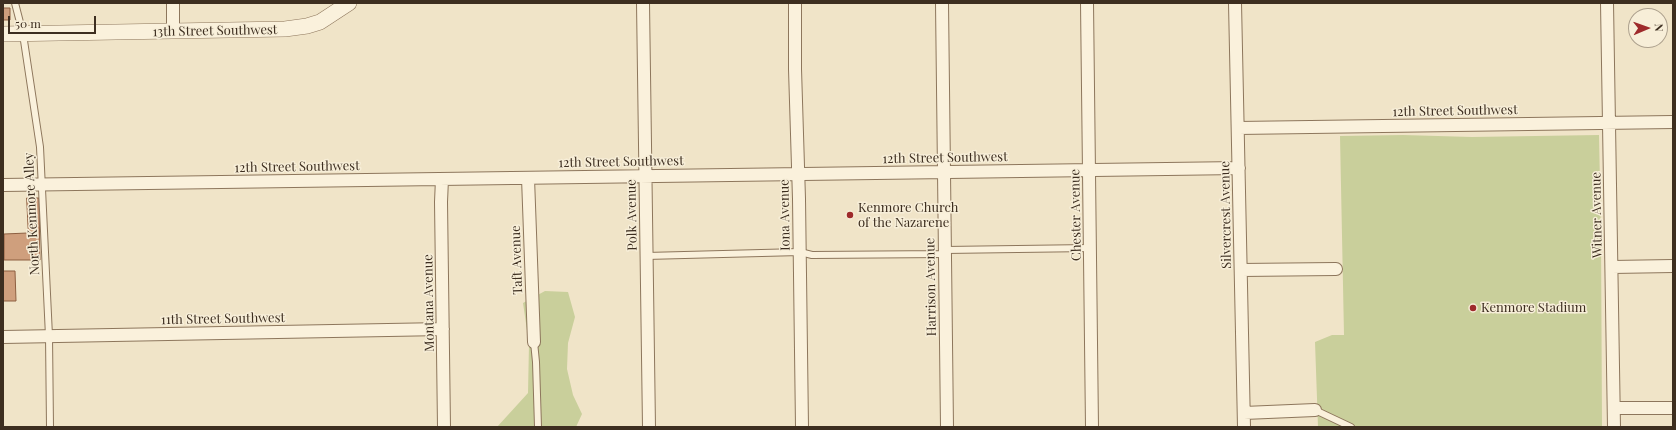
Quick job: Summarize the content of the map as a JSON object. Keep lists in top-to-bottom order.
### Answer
{
  "streets": {
    "street": [
      "13th Street Southwest",
      "12th Street Southwest",
      "Polk Avenue",
      "Iona Avenue",
      "Chester Avenue",
      "Silvercrest Avenue",
      "Witner Avenue",
      "Taft Avenue",
      "Harrison Avenue",
      "Montana Avenue",
      "11th Street Southwest"
    ],
    "lane": ["North Kenmore Alley"]
  },
  "crossings": [
    ["13th Street Southwest", "North Kenmore Alley"],
    ["12th Street Southwest", "North Kenmore Alley"],
    ["12th Street Southwest", "Polk Avenue"],
    ["12th Street Southwest", "Iona Avenue"],
    ["12th Street Southwest", "Chester Avenue"],
    ["12th Street Southwest", "Silvercrest Avenue"],
    ["12th Street Southwest", "Witner Avenue"],
    ["12th Street Southwest", "Taft Avenue"],
    ["12th Street Southwest", "Harrison Avenue"],
    ["12th Street Southwest", "Montana Avenue"],
    ["North Kenmore Alley", "11th Street Southwest"],
    ["Montana Avenue", "11th Street Southwest"]
  ],
  "places": ["Kenmore Church of the Nazarene", "Kenmore Stadium"],
  "scale_bar": "50 m",
  "north": "right"
}
